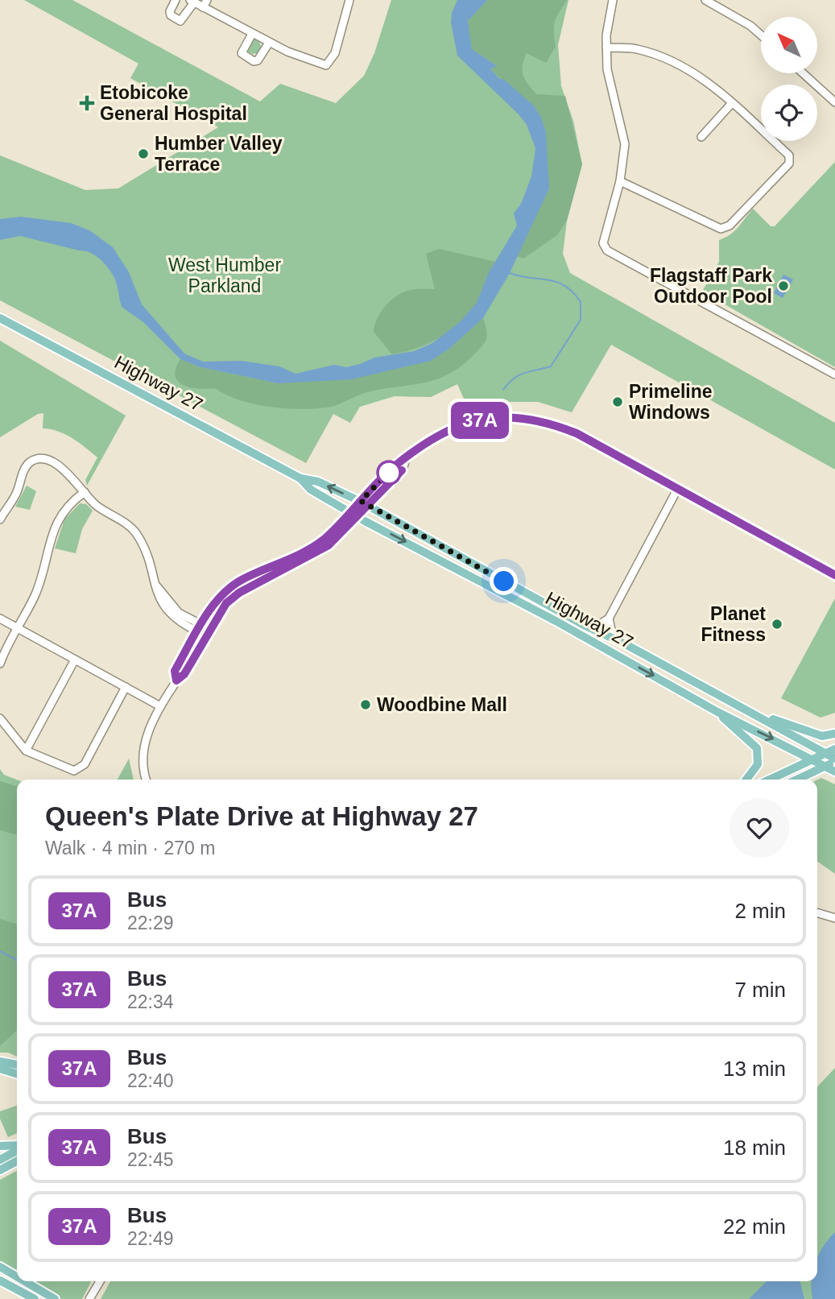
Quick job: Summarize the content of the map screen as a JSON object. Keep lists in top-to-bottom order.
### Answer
{
  "streets": {
    "main road": ["Highway 27"]
  },
  "parks": ["West Humber Parkland"],
  "places": {
    "health": ["Etobicoke General Hospital"],
    "other": [
      "Humber Valley Terrace",
      "Flagstaff Park Outdoor Pool",
      "Primeline Windows",
      "Planet Fitness",
      "Woodbine Mall"
    ]
  },
  "lines": ["bus line 37A"],
  "north": "top left",
  "page": {
    "on_map": "37A",
    "heading": ["Queen's Plate Drive at Highway 27", "Walk · 4 min · 270 m"],
    "list": [
      {
        "mark": "37A",
        "name": "Bus",
        "note": "22:29",
        "value": "2 min"
      },
      {
        "mark": "37A",
        "name": "Bus",
        "note": "22:34",
        "value": "7 min"
      },
      {
        "mark": "37A",
        "name": "Bus",
        "note": "22:40",
        "value": "13 min"
      },
      {
        "mark": "37A",
        "name": "Bus",
        "note": "22:45",
        "value": "18 min"
      },
      {
        "mark": "37A",
        "name": "Bus",
        "note": "22:49",
        "value": "22 min"
      }
    ]
  }
}
